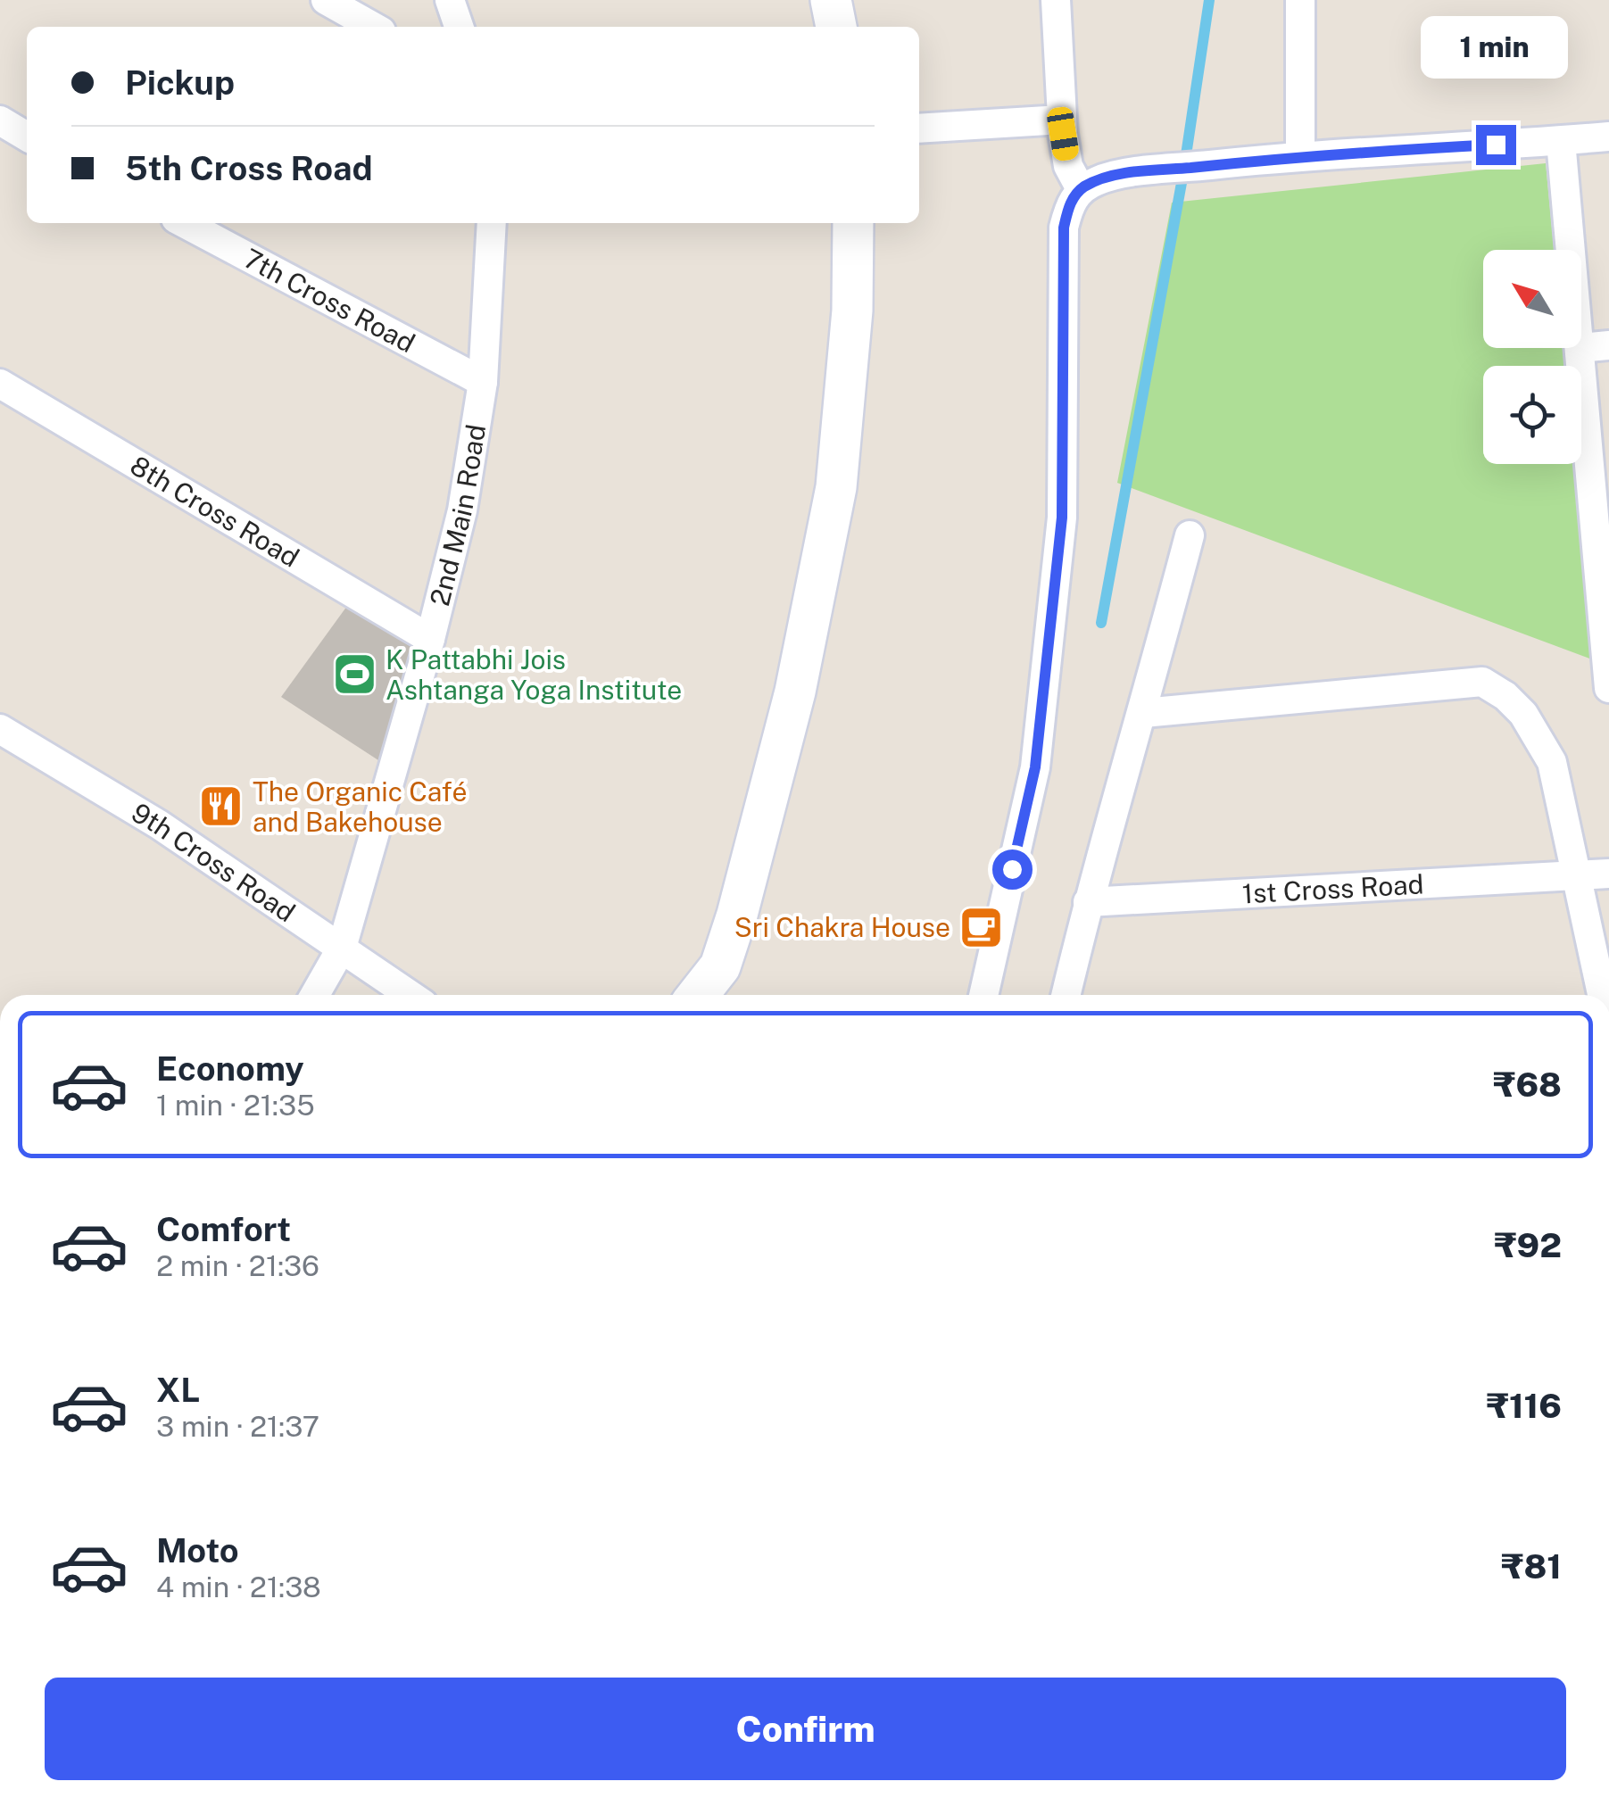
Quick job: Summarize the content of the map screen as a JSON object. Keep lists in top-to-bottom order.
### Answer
{
  "streets": {
    "street": [
      "7th Cross Road",
      "8th Cross Road",
      "2nd Main Road",
      "9th Cross Road",
      "1st Cross Road"
    ]
  },
  "crossings": [
    ["7th Cross Road", "2nd Main Road"],
    ["8th Cross Road", "2nd Main Road"],
    ["2nd Main Road", "9th Cross Road"]
  ],
  "places": {
    "sports": ["K Pattabhi Jois Ashtanga Yoga Institute"],
    "restaurant": ["The Organic Café and Bakehouse"],
    "cafe": ["Sri Chakra House"]
  },
  "north": "top left",
  "page": {
    "bubble": "1 min",
    "banner": ["Pickup", "5th Cross Road"],
    "list": [
      {
        "name": "Economy",
        "note": "1 min · 21:35",
        "value": "₹68"
      },
      {
        "name": "Comfort",
        "note": "2 min · 21:36",
        "value": "₹92"
      },
      {
        "name": "XL",
        "note": "3 min · 21:37",
        "value": "₹116"
      },
      {
        "name": "Moto",
        "note": "4 min · 21:38",
        "value": "₹81"
      }
    ],
    "buttons": "Confirm"
  }
}
